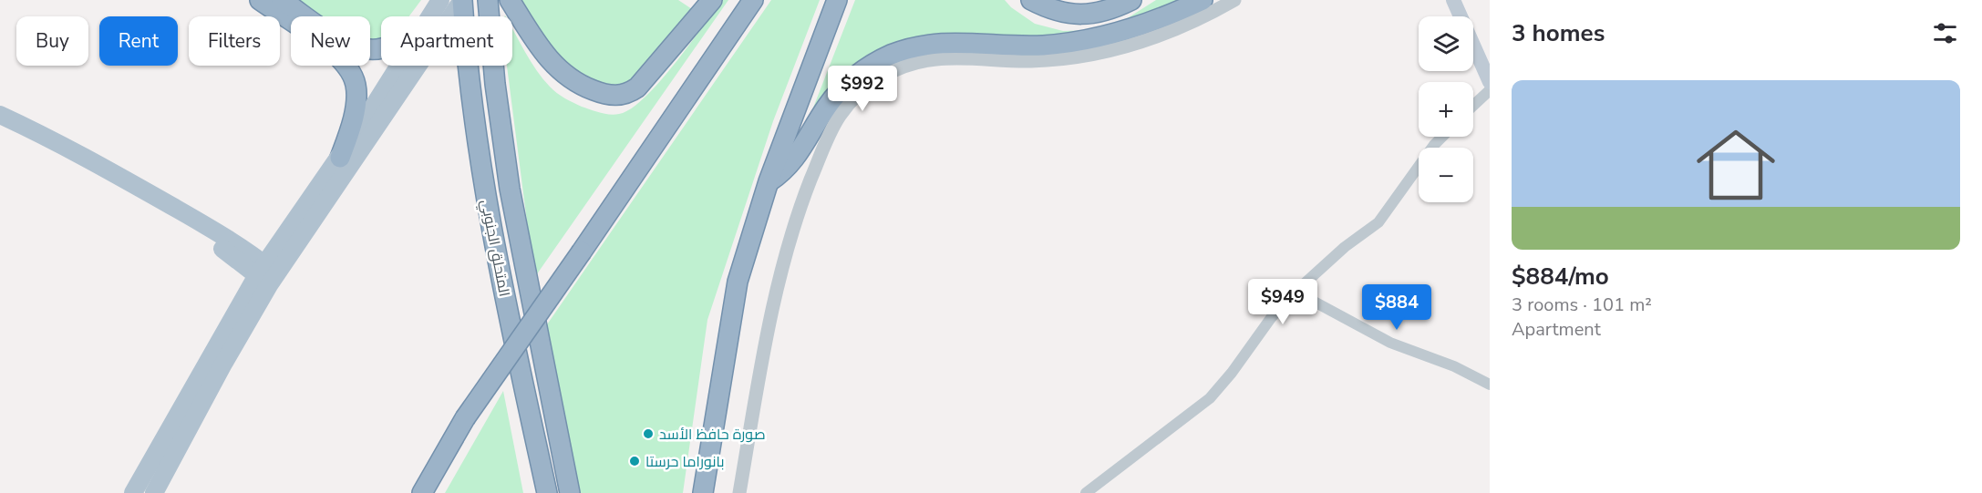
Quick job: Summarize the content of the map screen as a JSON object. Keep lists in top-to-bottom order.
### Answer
{
  "streets": {
    "highway": ["المتحلق الجنوبي"]
  },
  "places": ["صورة حافظ الأسد", "بانوراما حرستا"],
  "page": {
    "heading": "3 homes",
    "map_buttons": ["+", "−"],
    "chip": [
      "Buy",
      "Rent",
      "Filters",
      "New",
      "Apartment"
    ],
    "price": ["$992", "$949", "$884"],
    "list": [
      {
        "name": "$884/mo",
        "note": "3 rooms · 101 m² · Apartment"
      }
    ]
  }
}
